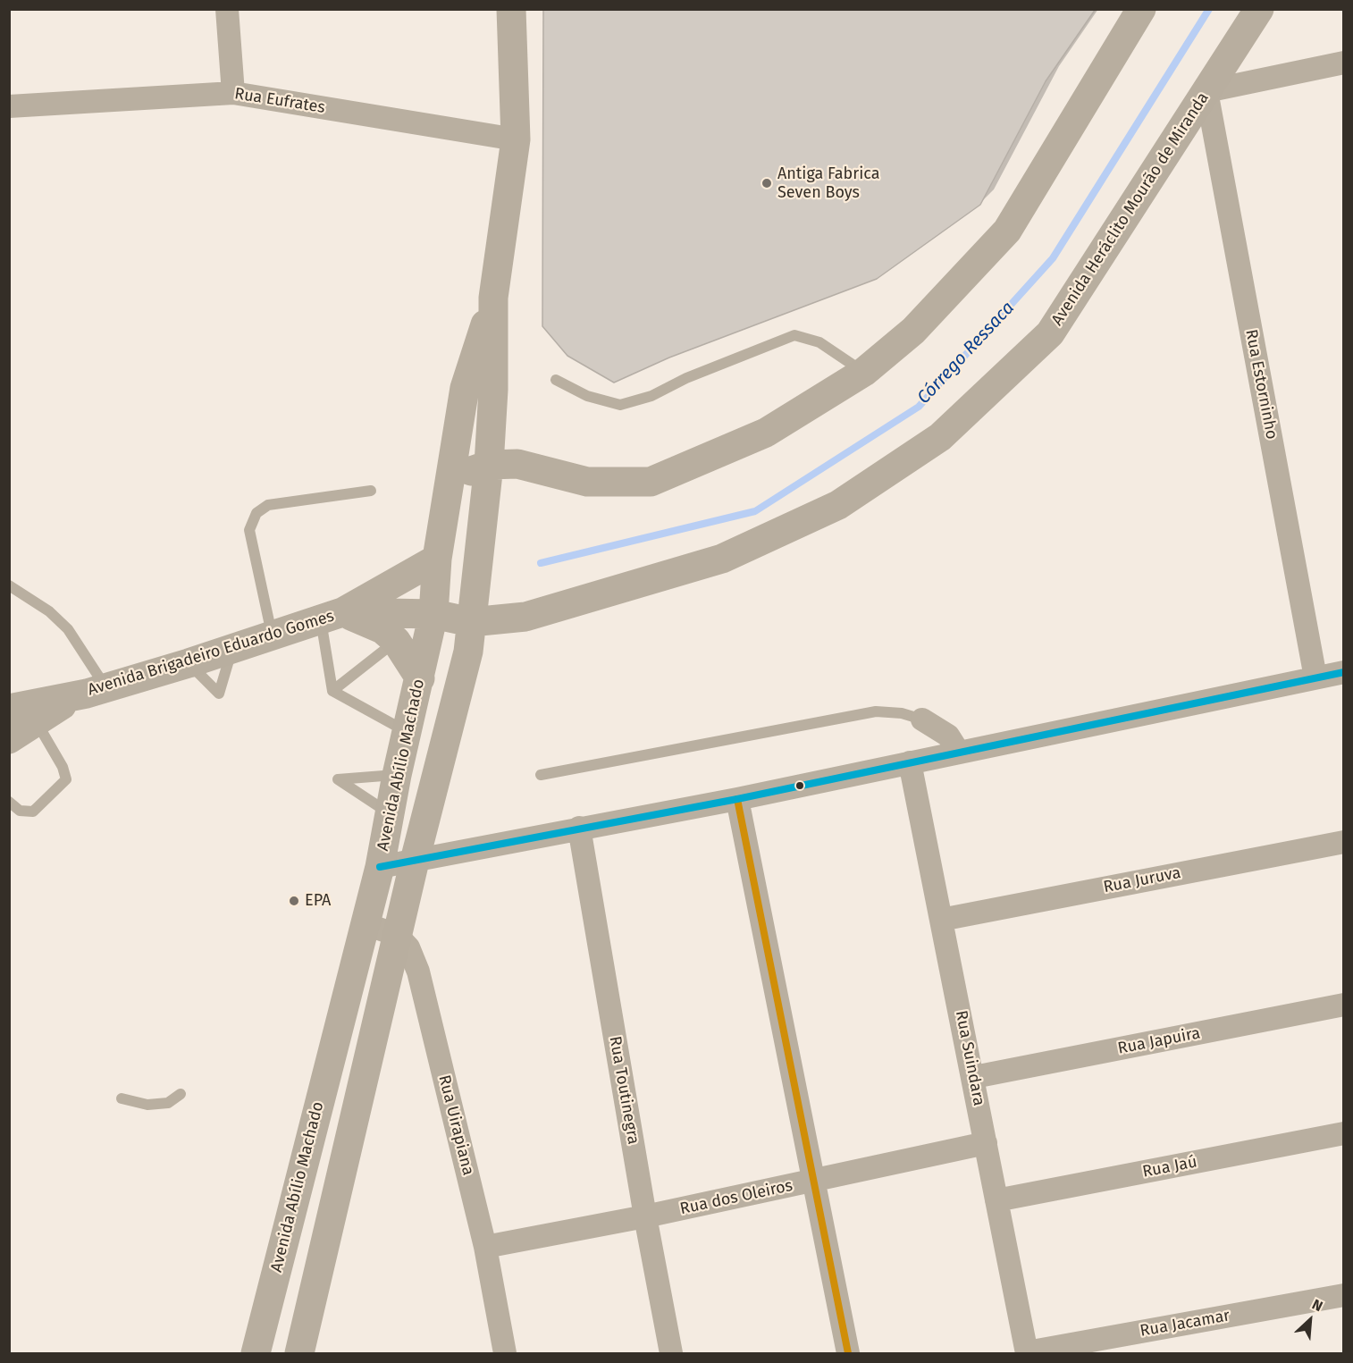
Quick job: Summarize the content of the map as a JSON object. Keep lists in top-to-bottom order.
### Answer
{
  "streets": {
    "main road": ["Avenida Heráclito Mourão de Miranda", "Avenida Brigadeiro Eduardo Gomes", "Avenida Abílio Machado"],
    "street": [
      "Rua Eufrates",
      "Rua Estorninho",
      "Rua Juruva",
      "Rua Japuira",
      "Rua Suindara",
      "Rua Toutinegra",
      "Rua Uirapiana",
      "Rua Jaú",
      "Rua dos Oleiros",
      "Rua Jacamar"
    ]
  },
  "crossings": [
    ["Rua Eufrates", "Avenida Abílio Machado"],
    ["Avenida Heráclito Mourão de Miranda", "Rua Estorninho"],
    ["Avenida Heráclito Mourão de Miranda", "Avenida Brigadeiro Eduardo Gomes"],
    ["Avenida Heráclito Mourão de Miranda", "Avenida Abílio Machado"],
    ["Avenida Brigadeiro Eduardo Gomes", "Avenida Abílio Machado"],
    ["Avenida Abílio Machado", "Rua Uirapiana"],
    ["Rua Juruva", "Rua Suindara"],
    ["Rua Japuira", "Rua Suindara"],
    ["Rua Suindara", "Rua Jaú"],
    ["Rua Suindara", "Rua dos Oleiros"],
    ["Rua Suindara", "Rua Jacamar"],
    ["Rua Toutinegra", "Rua dos Oleiros"],
    ["Rua Uirapiana", "Rua dos Oleiros"]
  ],
  "water": ["Córrego Ressaca"],
  "places": ["Antiga Fabrica Seven Boys", "EPA"],
  "north": "top right"
}
